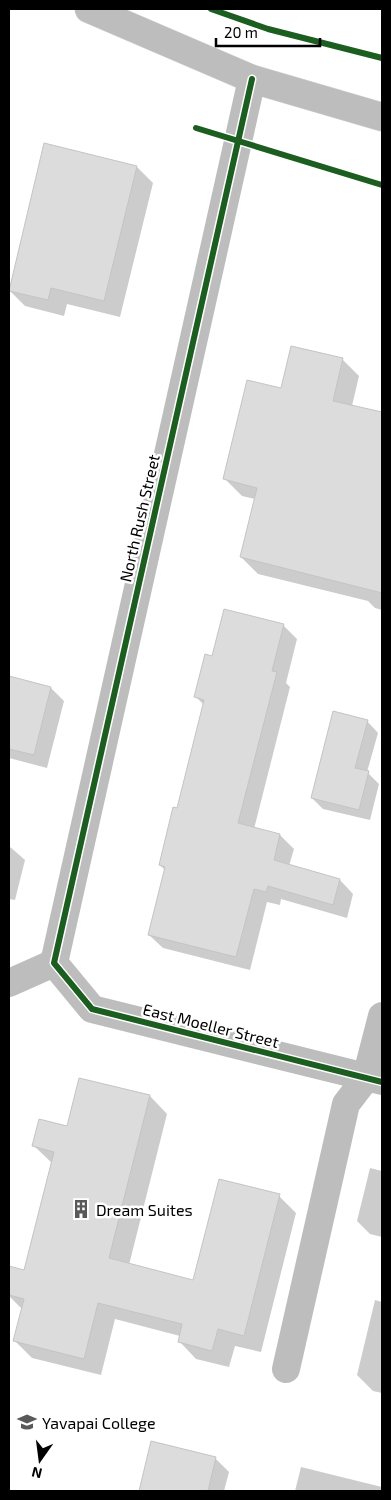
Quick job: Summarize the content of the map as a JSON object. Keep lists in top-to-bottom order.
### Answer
{
  "streets": {
    "street": ["North Rush Street", "East Moeller Street"]
  },
  "crossings": [
    ["North Rush Street", "East Moeller Street"]
  ],
  "places": {
    "building": ["Dream Suites"],
    "school or university": ["Yavapai College"]
  },
  "scale_bar": "20 m",
  "north": "bottom"
}
